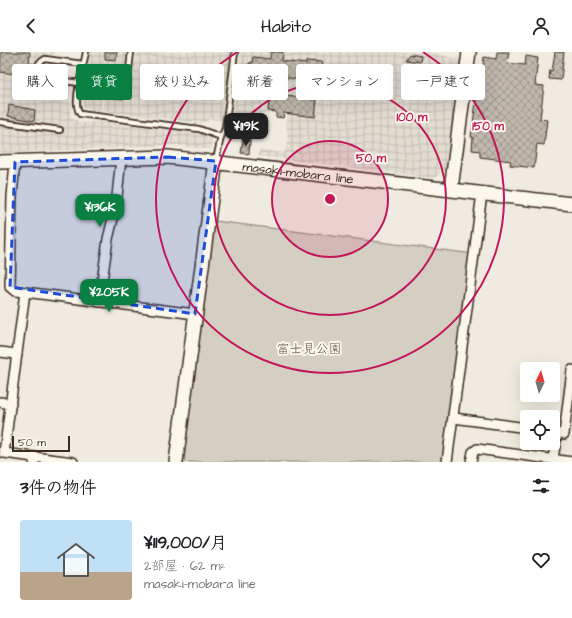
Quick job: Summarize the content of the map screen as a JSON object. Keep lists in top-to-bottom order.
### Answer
{
  "streets": {
    "main road": ["masaki-mobara line"]
  },
  "parks": ["富士見公園"],
  "scale_bar": "50 m",
  "north": "top",
  "page": {
    "header": "Habito",
    "chip": [
      "購入",
      "賃貸",
      "絞り込み",
      "新着",
      "マンション",
      "一戸建て"
    ],
    "price": ["¥119K", "¥136K", "¥205K"],
    "scale": "50 m",
    "heading": "3件の物件",
    "list": [
      {
        "name": "¥119,000/月",
        "note": "2部屋 · 62 m² · masaki-mobara line"
      }
    ]
  },
  "rings": ["100 m", "150 m", "50 m"]
}
